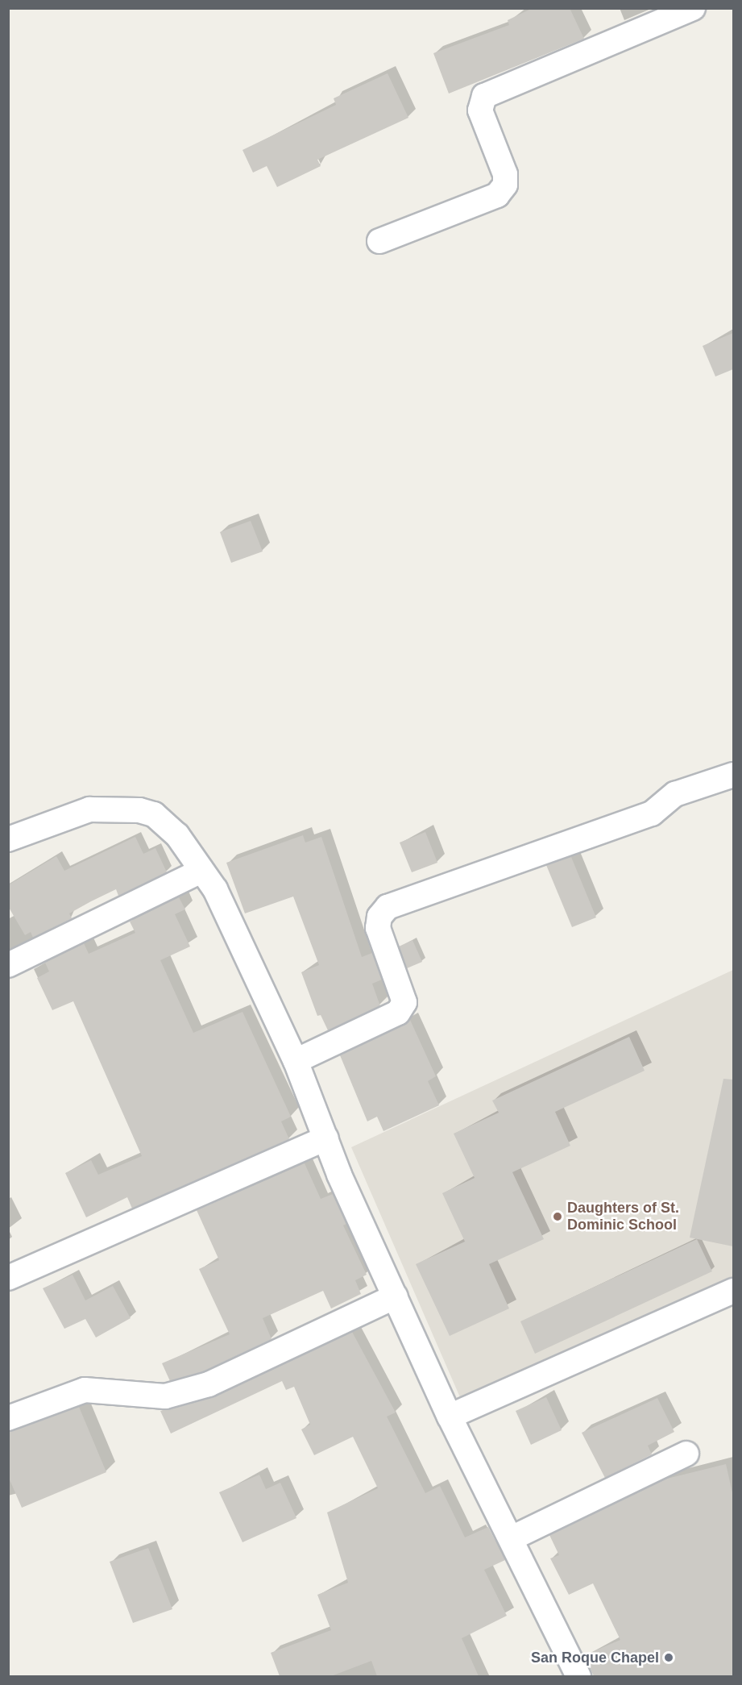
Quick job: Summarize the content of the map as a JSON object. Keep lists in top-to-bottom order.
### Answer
{
  "places": ["Daughters of St. Dominic School", "San Roque Chapel"]
}
